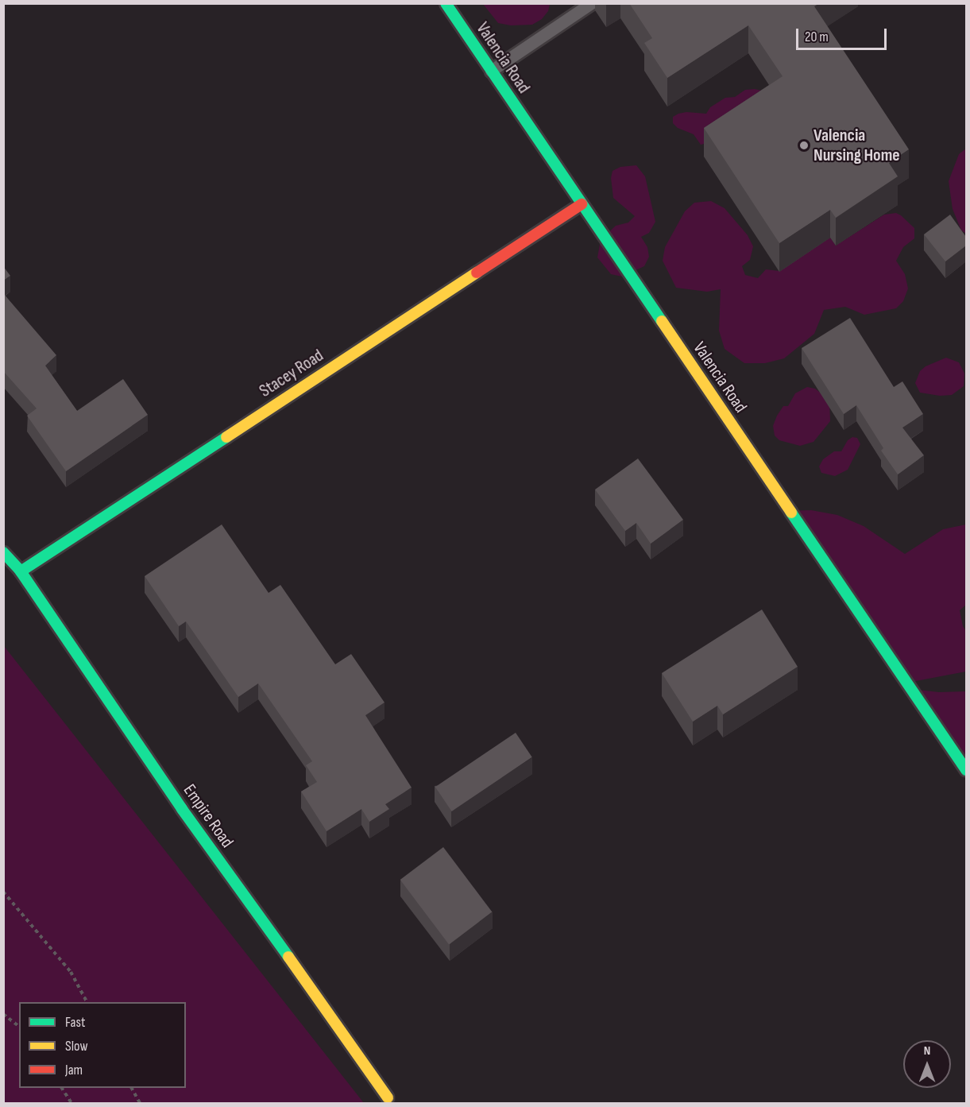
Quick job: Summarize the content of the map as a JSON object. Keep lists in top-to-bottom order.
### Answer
{
  "streets": {
    "street": ["Valencia Road", "Stacey Road", "Empire Road"]
  },
  "crossings": [
    ["Valencia Road", "Stacey Road"],
    ["Stacey Road", "Empire Road"]
  ],
  "places": ["Valencia Nursing Home"],
  "legend": ["Fast", "Slow", "Jam"],
  "scale_bar": "20 m",
  "north": "top"
}
